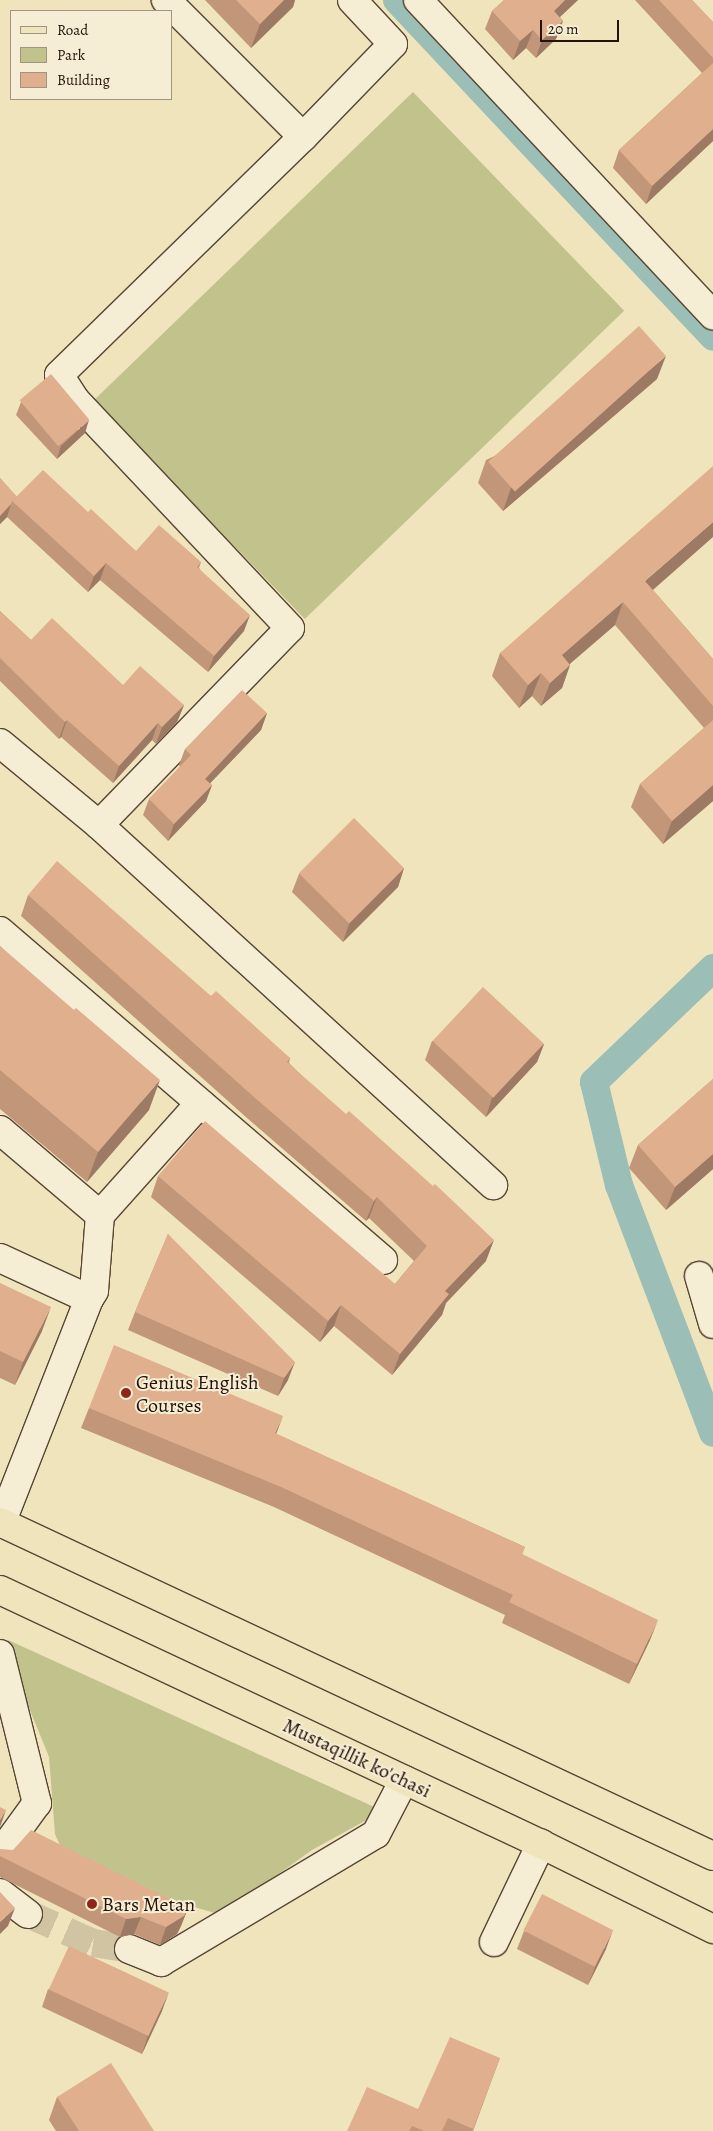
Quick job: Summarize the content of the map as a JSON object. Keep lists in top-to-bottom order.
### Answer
{
  "streets": {
    "main road": ["Mustaqillik ko'chasi"]
  },
  "places": ["Genius English Courses", "Bars Metan"],
  "legend": ["Road", "Park", "Building"],
  "scale_bar": "20 m"
}
